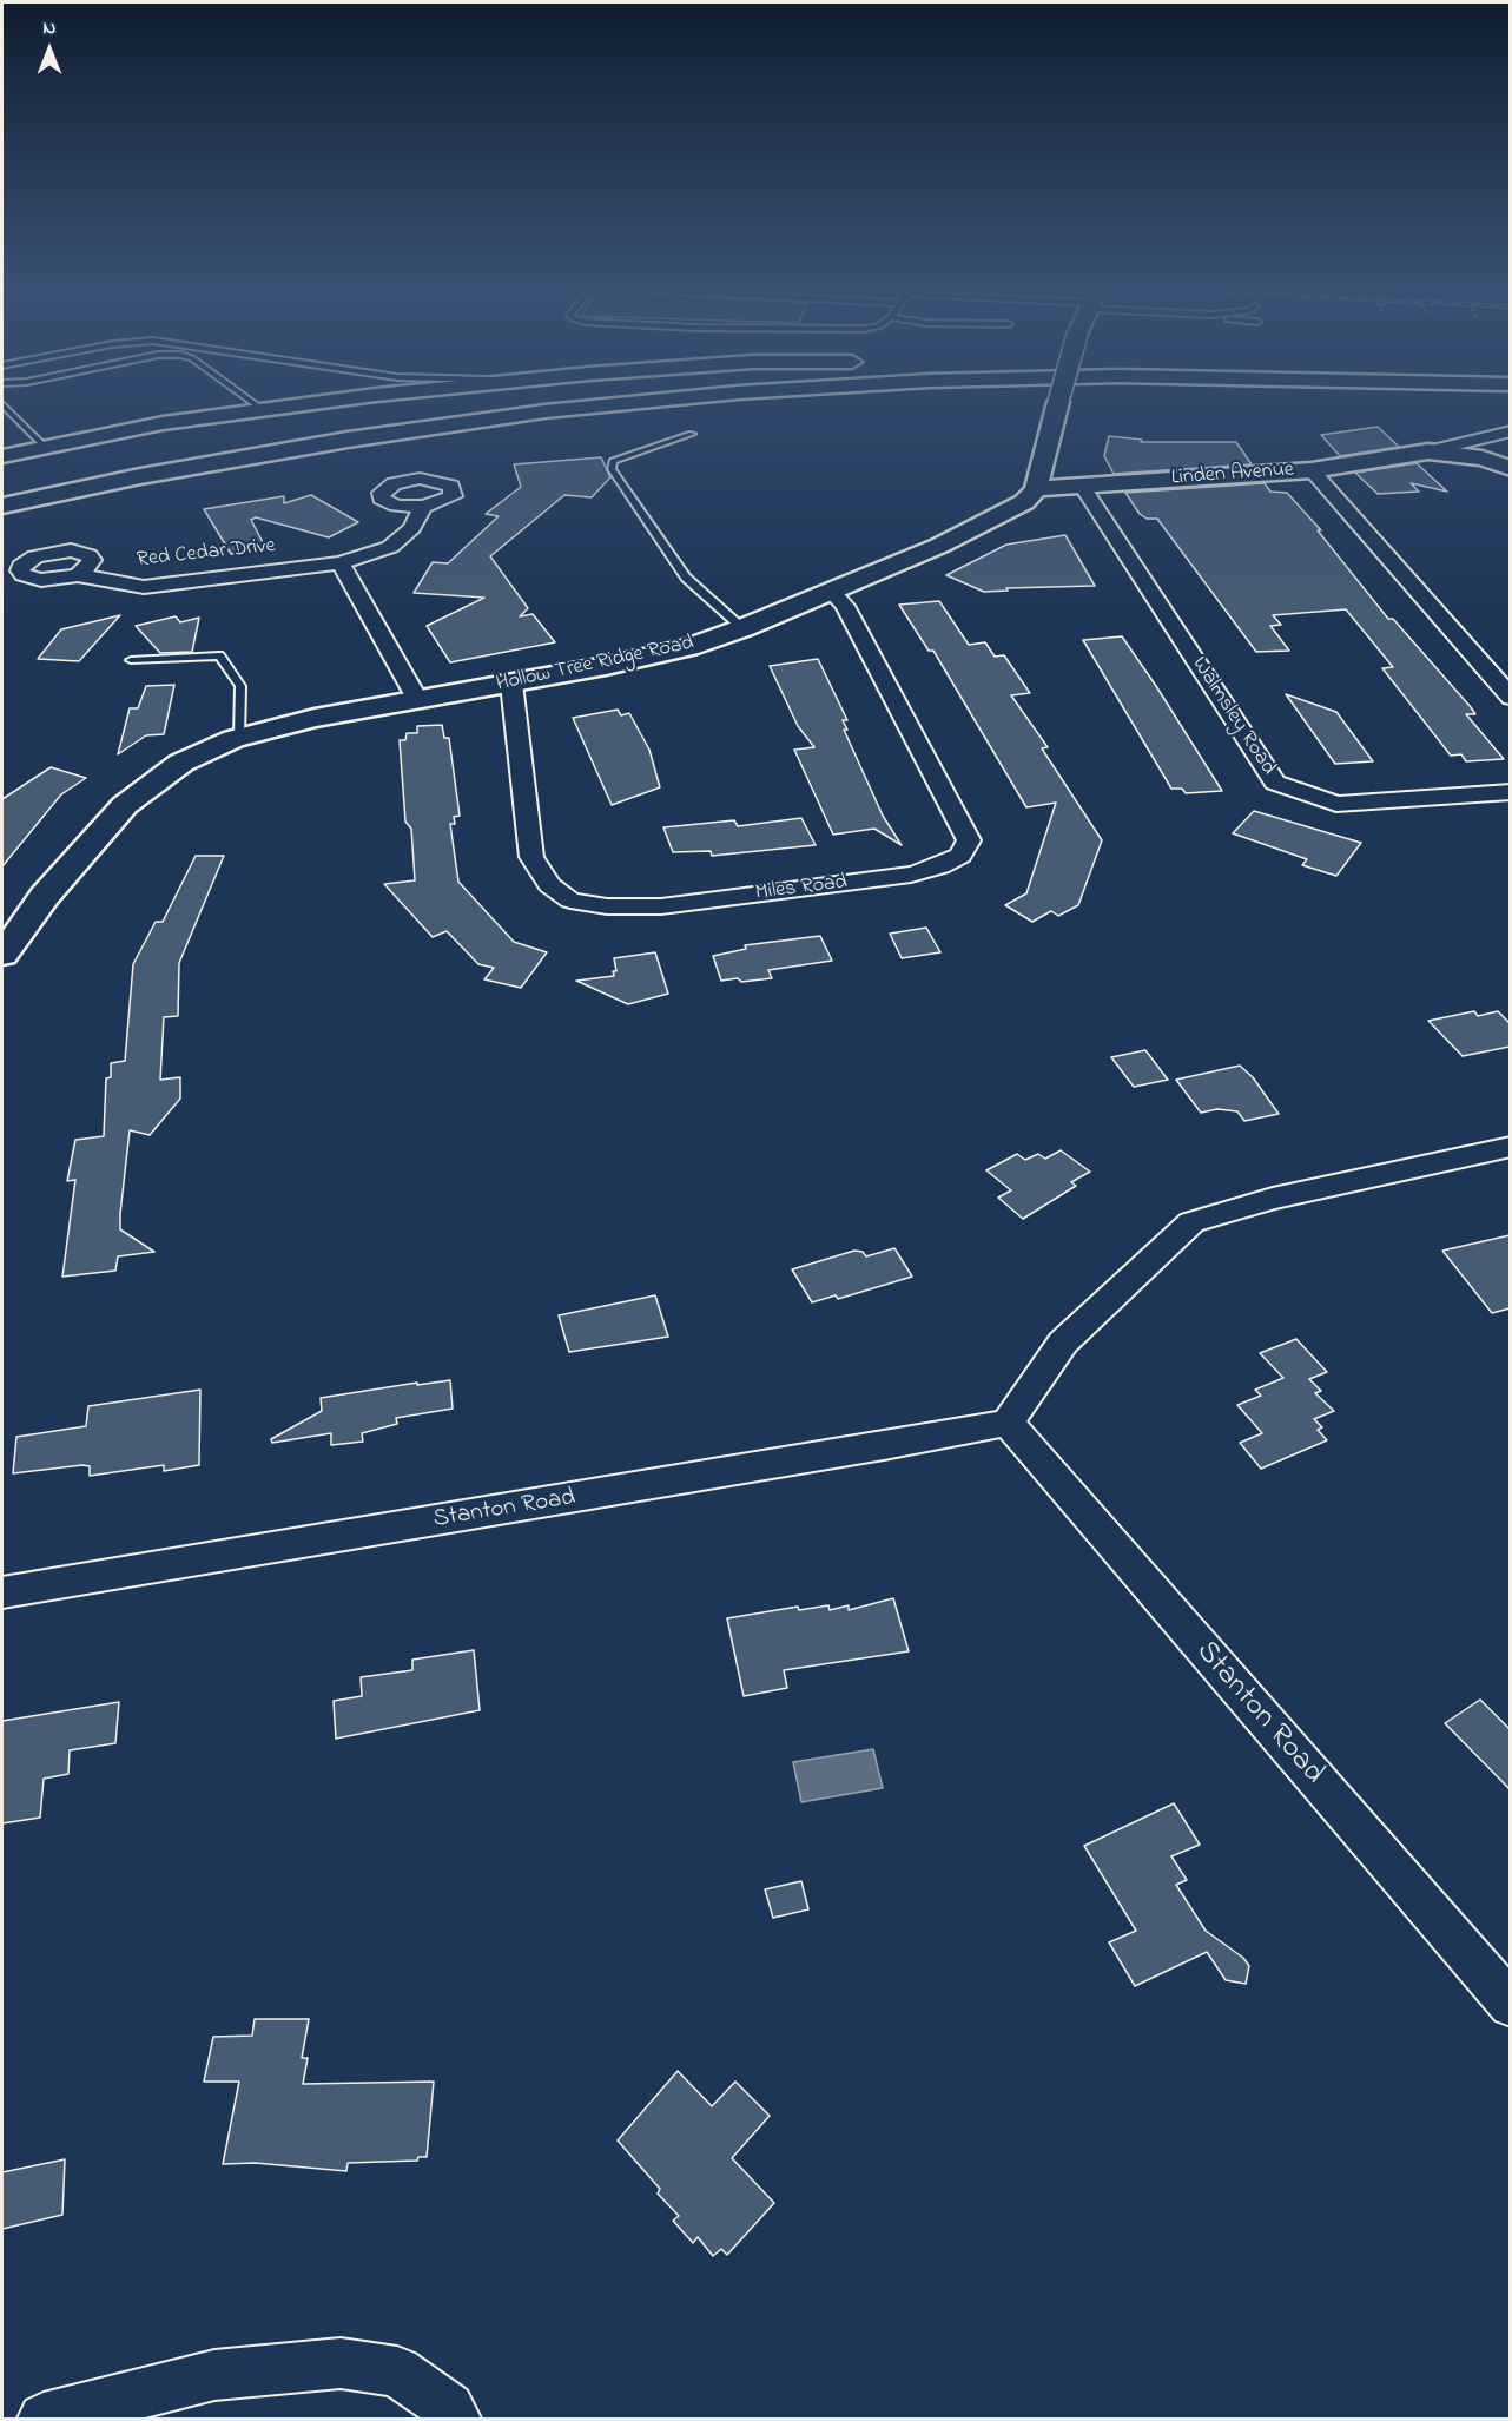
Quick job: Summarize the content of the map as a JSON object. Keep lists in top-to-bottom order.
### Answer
{
  "streets": {
    "main road": ["Linden Avenue", "Hollow Tree Ridge Road"],
    "street": [
      "Red Cedar Drive",
      "Walmsley Road",
      "Miles Road",
      "Stanton Road"
    ]
  },
  "crossings": [
    ["Linden Avenue", "Hollow Tree Ridge Road"],
    ["Linden Avenue", "Walmsley Road"],
    ["Hollow Tree Ridge Road", "Miles Road"]
  ],
  "north": "top"
}
